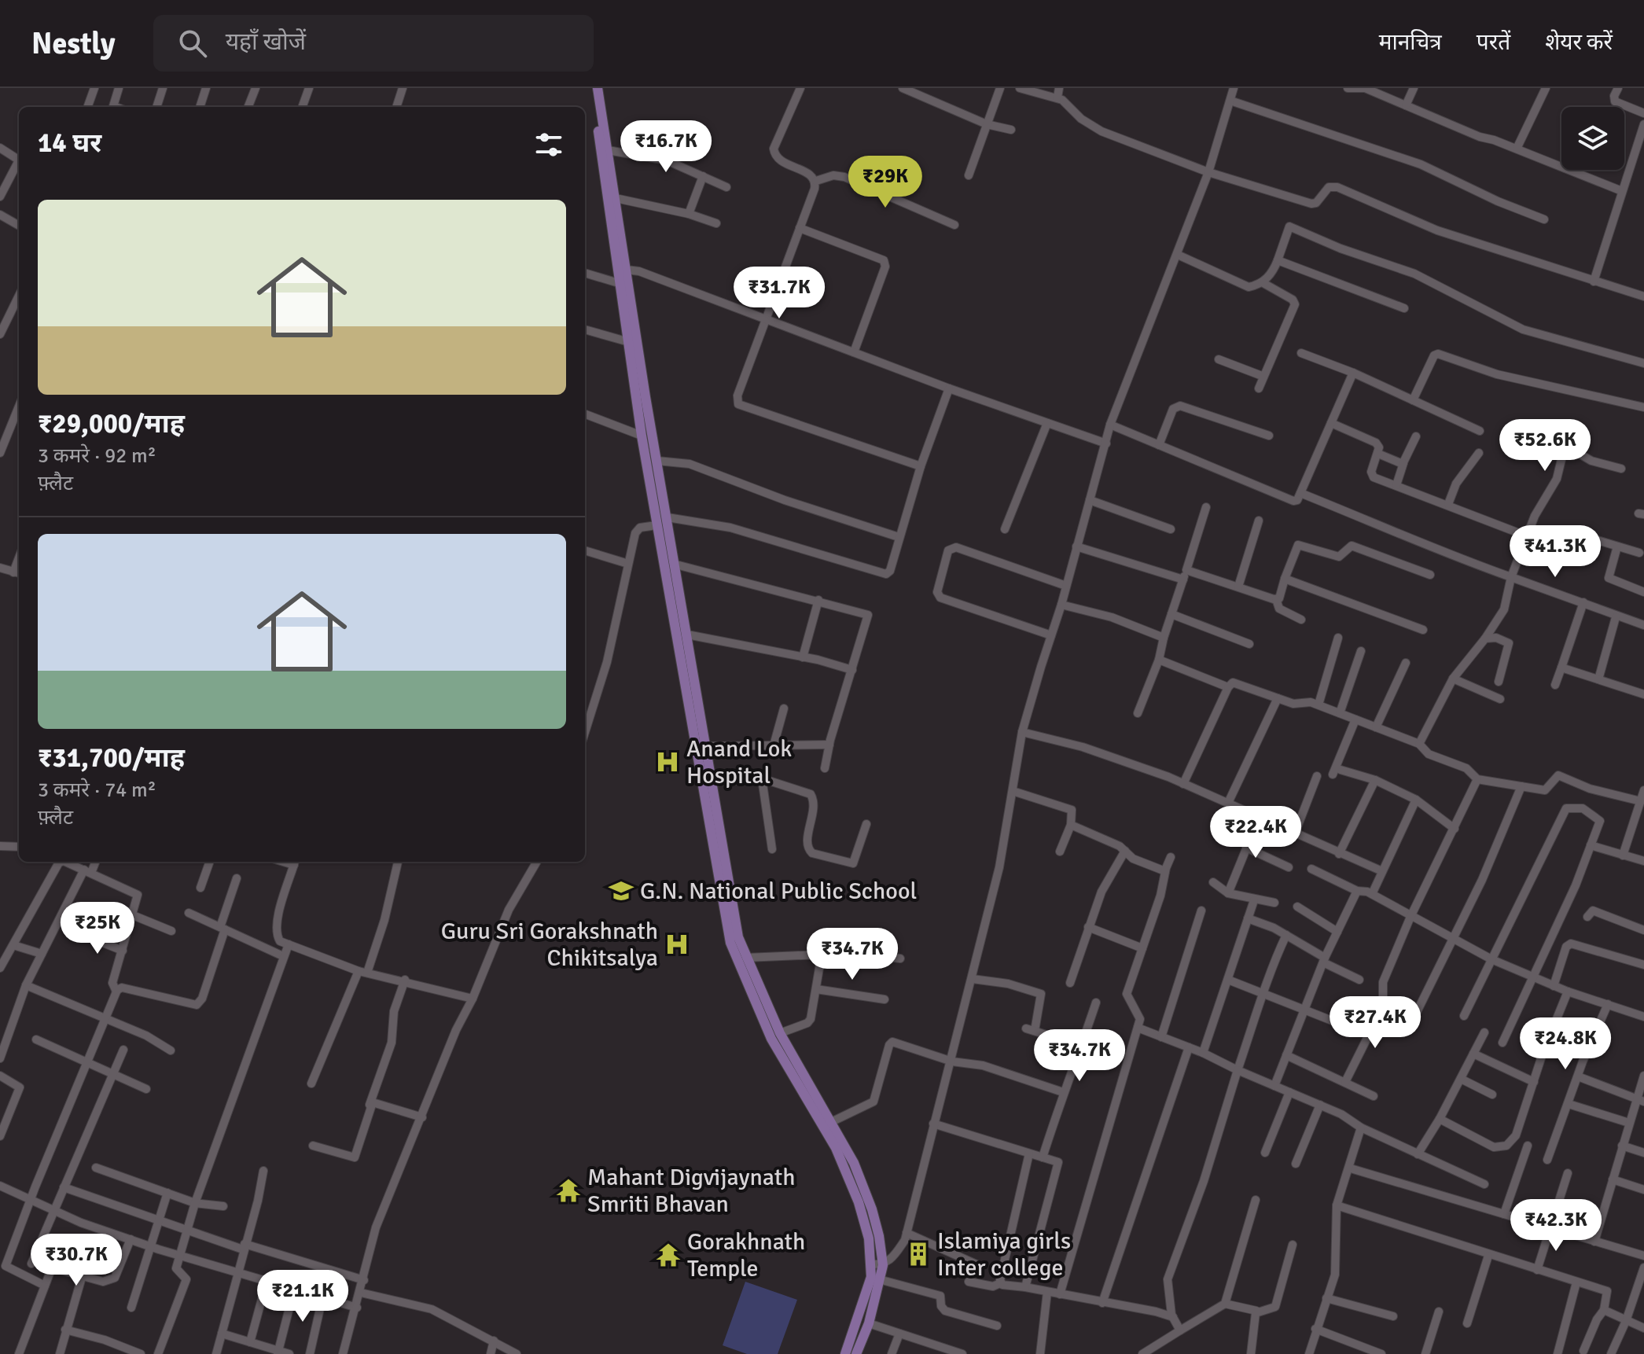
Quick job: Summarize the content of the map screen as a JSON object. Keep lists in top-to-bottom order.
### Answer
{
  "places": {
    "hospital": ["Anand Lok Hospital", "Guru Sri Gorakshnath Chikitsalya"],
    "school or university": ["G.N. National Public School"],
    "temple": ["Mahant Digvijaynath Smriti Bhavan", "Gorakhnath Temple"],
    "building": ["Islamiya girls Inter college"]
  },
  "page": {
    "header": "Nestly",
    "search": "यहाँ खोजें",
    "nav": ["मानचित्र", "परतें", "शेयर करें"],
    "heading": "14 घर",
    "price": [
      "₹16.7K",
      "₹29K",
      "₹31.7K",
      "₹52.6K",
      "₹41.3K",
      "₹22.4K",
      "₹25K",
      "₹34.7K",
      "₹27.4K",
      "₹24.8K",
      "₹34.7K",
      "₹42.3K",
      "₹30.7K",
      "₹21.1K"
    ],
    "list": [
      {
        "name": "₹29,000/माह",
        "note": "3 कमरे · 92 m² · फ़्लैट"
      },
      {
        "name": "₹31,700/माह",
        "note": "3 कमरे · 74 m² · फ़्लैट"
      }
    ]
  }
}
